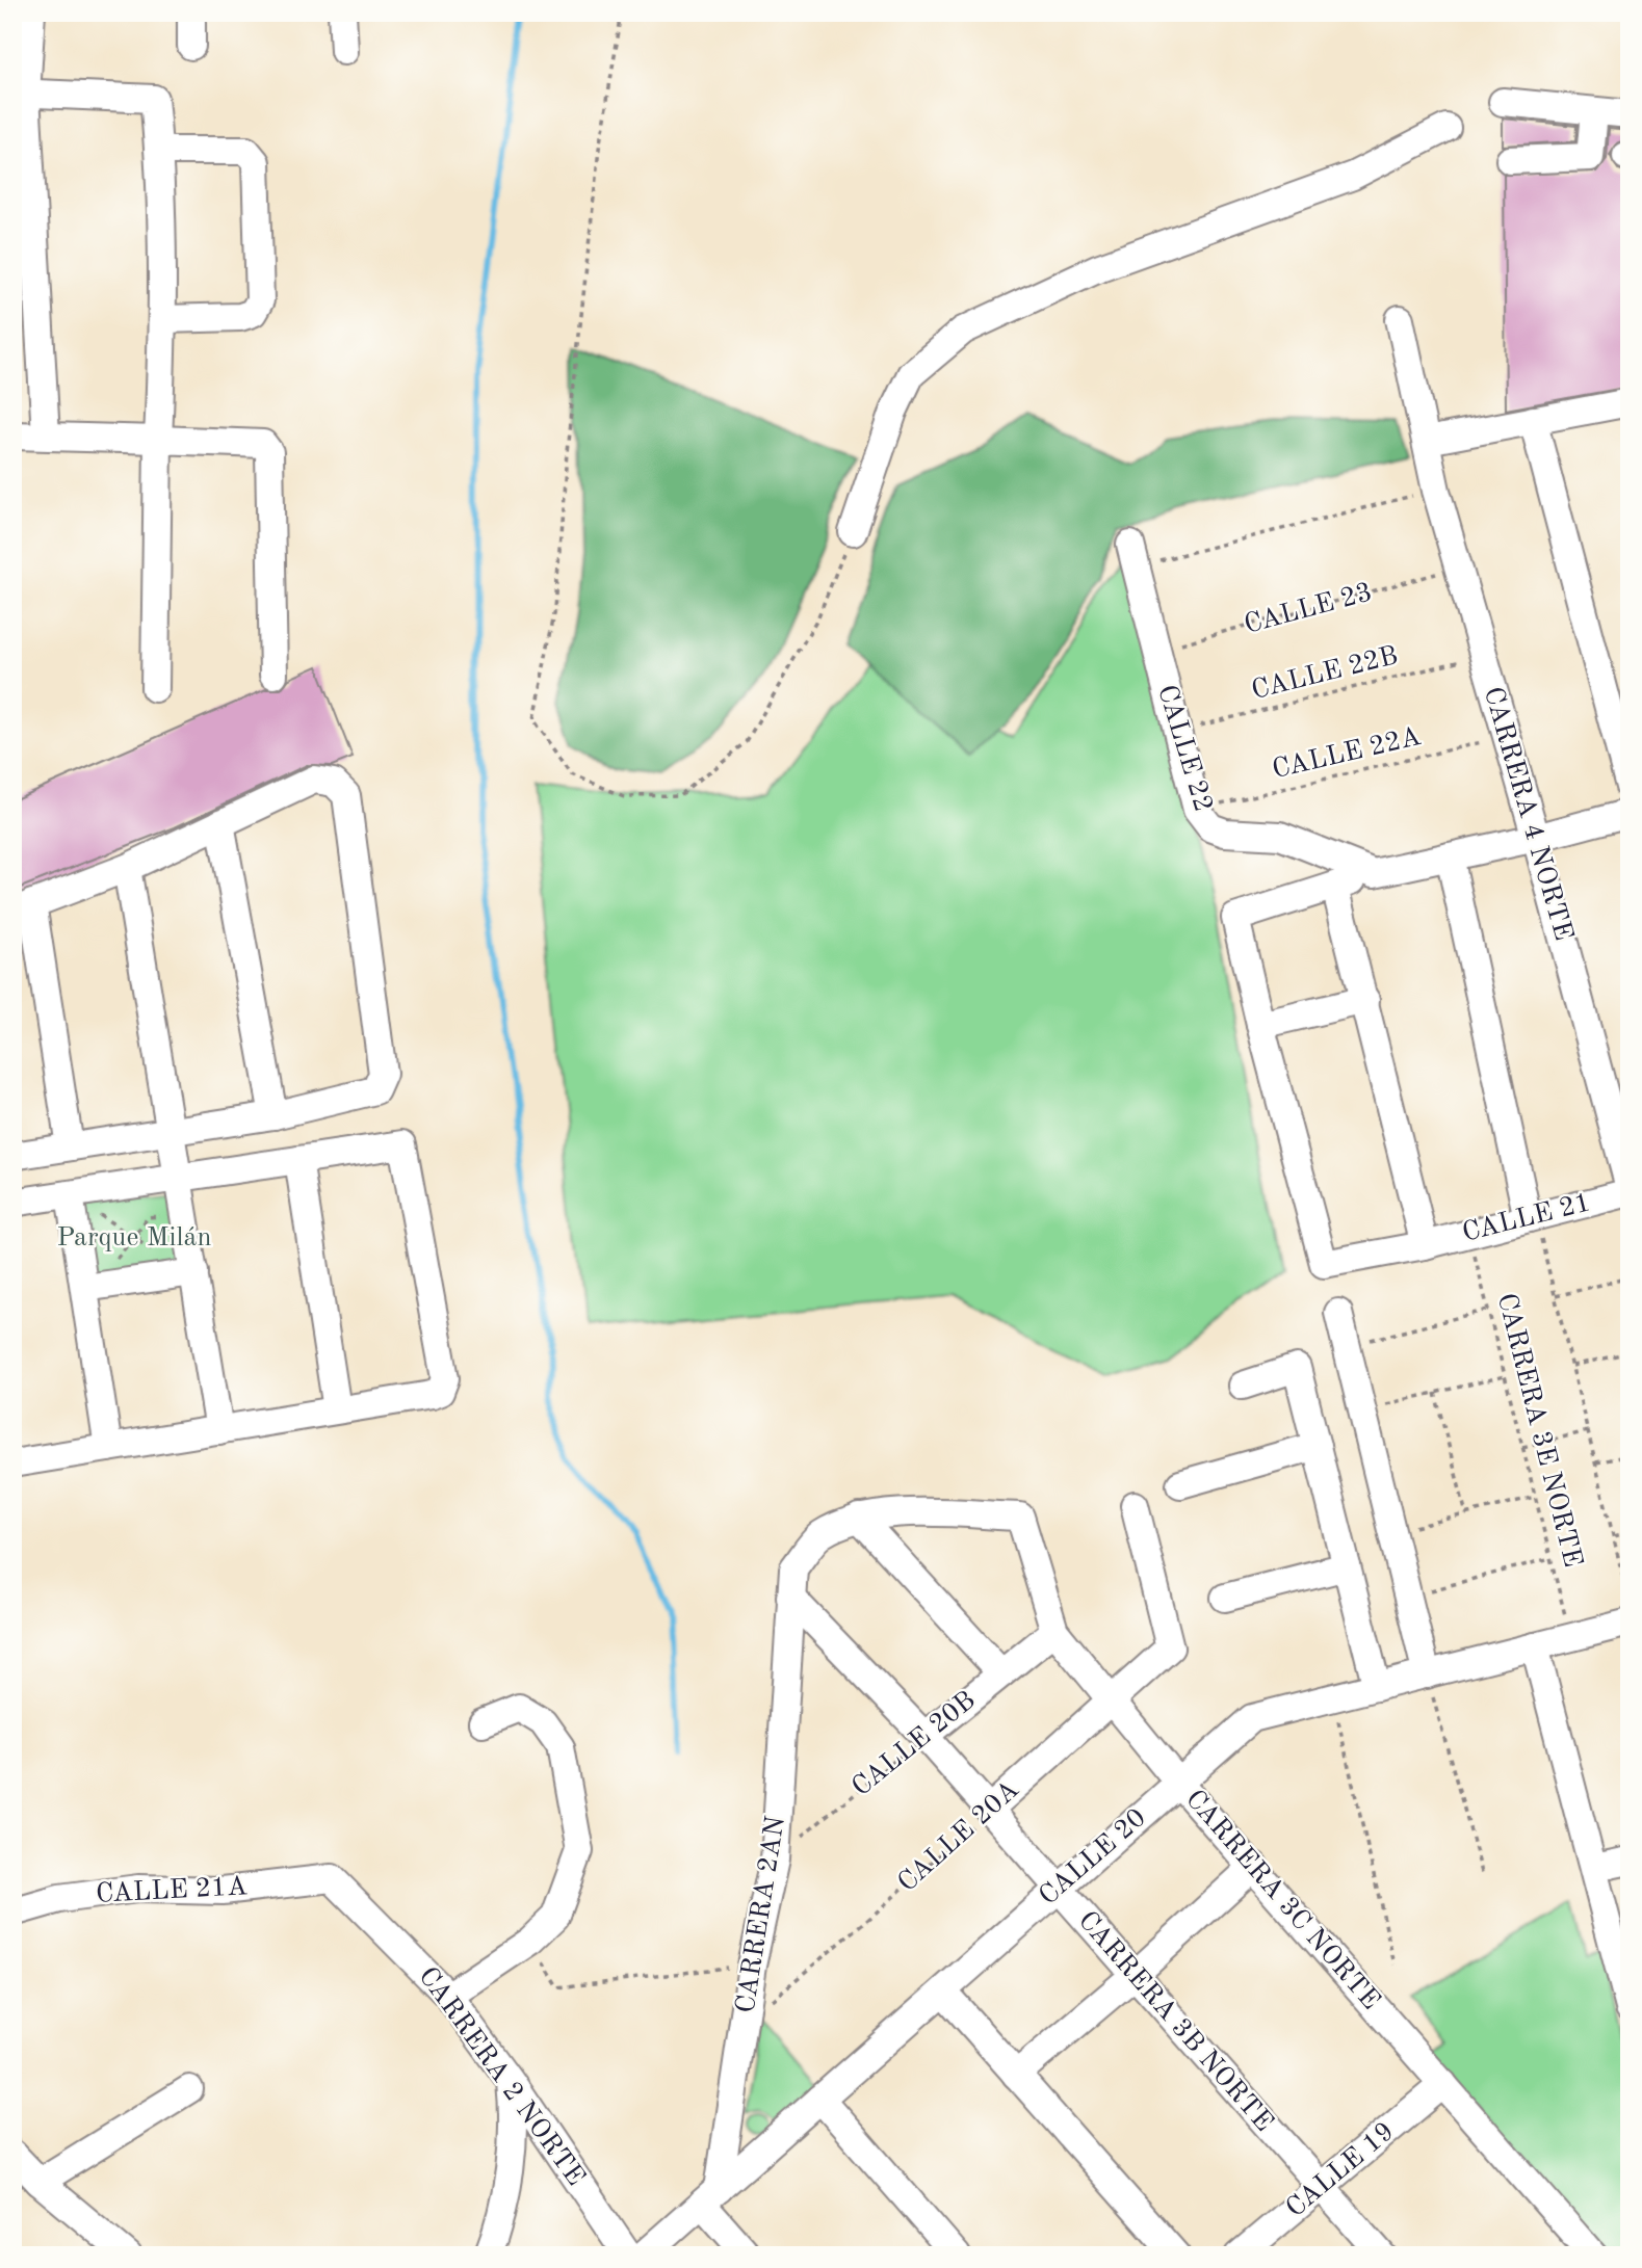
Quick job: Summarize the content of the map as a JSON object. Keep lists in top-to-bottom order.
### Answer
{
  "streets": {
    "street": [
      "CALLE 22",
      "CARRERA 4 NORTE",
      "CALLE 21",
      "CALLE 20B",
      "CALLE 20A",
      "CALLE 20",
      "CALLE 21A",
      "CARRERA 3C NORTE",
      "CARRERA 2AN",
      "CARRERA 3B NORTE",
      "CARRERA 2 NORTE",
      "CALLE 19"
    ],
    "path": [
      "CALLE 23",
      "CALLE 22B",
      "CALLE 22A",
      "CARRERA 3E NORTE"
    ]
  },
  "crossings": [
    ["CALLE 23", "CALLE 22"],
    ["CALLE 23", "CARRERA 4 NORTE"],
    ["CALLE 22B", "CALLE 22"],
    ["CALLE 22B", "CARRERA 4 NORTE"],
    ["CALLE 22", "CALLE 22A"],
    ["CALLE 22A", "CARRERA 4 NORTE"],
    ["CARRERA 4 NORTE", "CALLE 21"],
    ["CALLE 21", "CARRERA 3E NORTE"],
    ["CARRERA 3E NORTE", "CALLE 20"],
    ["CALLE 20B", "CARRERA 3C NORTE"],
    ["CALLE 20B", "CARRERA 2AN"],
    ["CALLE 20B", "CARRERA 3B NORTE"],
    ["CALLE 20A", "CARRERA 3C NORTE"],
    ["CALLE 20A", "CARRERA 2AN"],
    ["CALLE 20A", "CARRERA 3B NORTE"],
    ["CALLE 20", "CARRERA 3C NORTE"],
    ["CALLE 20", "CARRERA 2AN"],
    ["CALLE 20", "CARRERA 3B NORTE"],
    ["CALLE 21A", "CARRERA 2 NORTE"],
    ["CARRERA 3C NORTE", "CARRERA 2AN"],
    ["CARRERA 3C NORTE", "CALLE 19"],
    ["CARRERA 2AN", "CARRERA 3B NORTE"],
    ["CARRERA 3B NORTE", "CALLE 19"]
  ],
  "parks": ["Parque Milán"]
}
